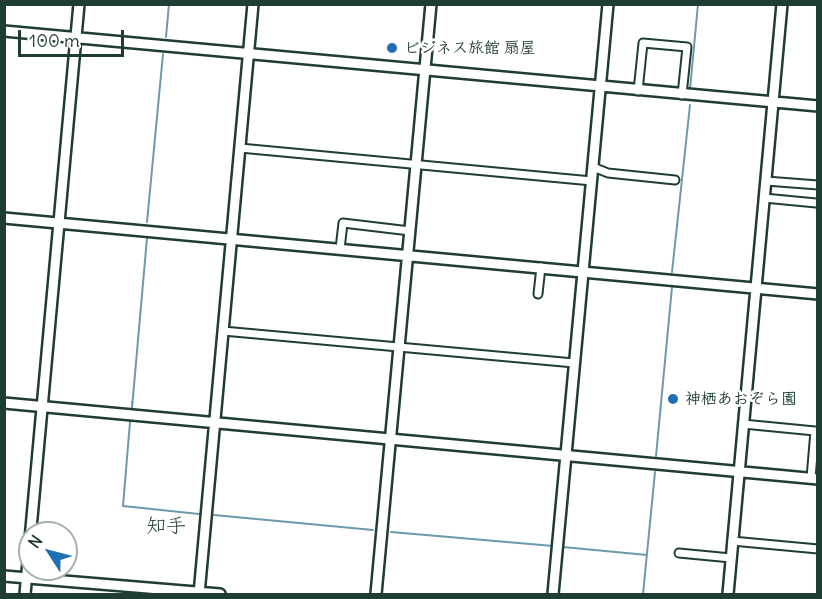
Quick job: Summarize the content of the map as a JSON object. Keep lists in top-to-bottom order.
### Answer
{
  "districts": ["知手"],
  "places": ["ビジネス旅館 扇屋", "神栖あおぞら園"],
  "scale_bar": "100 m",
  "north": "top left"
}
